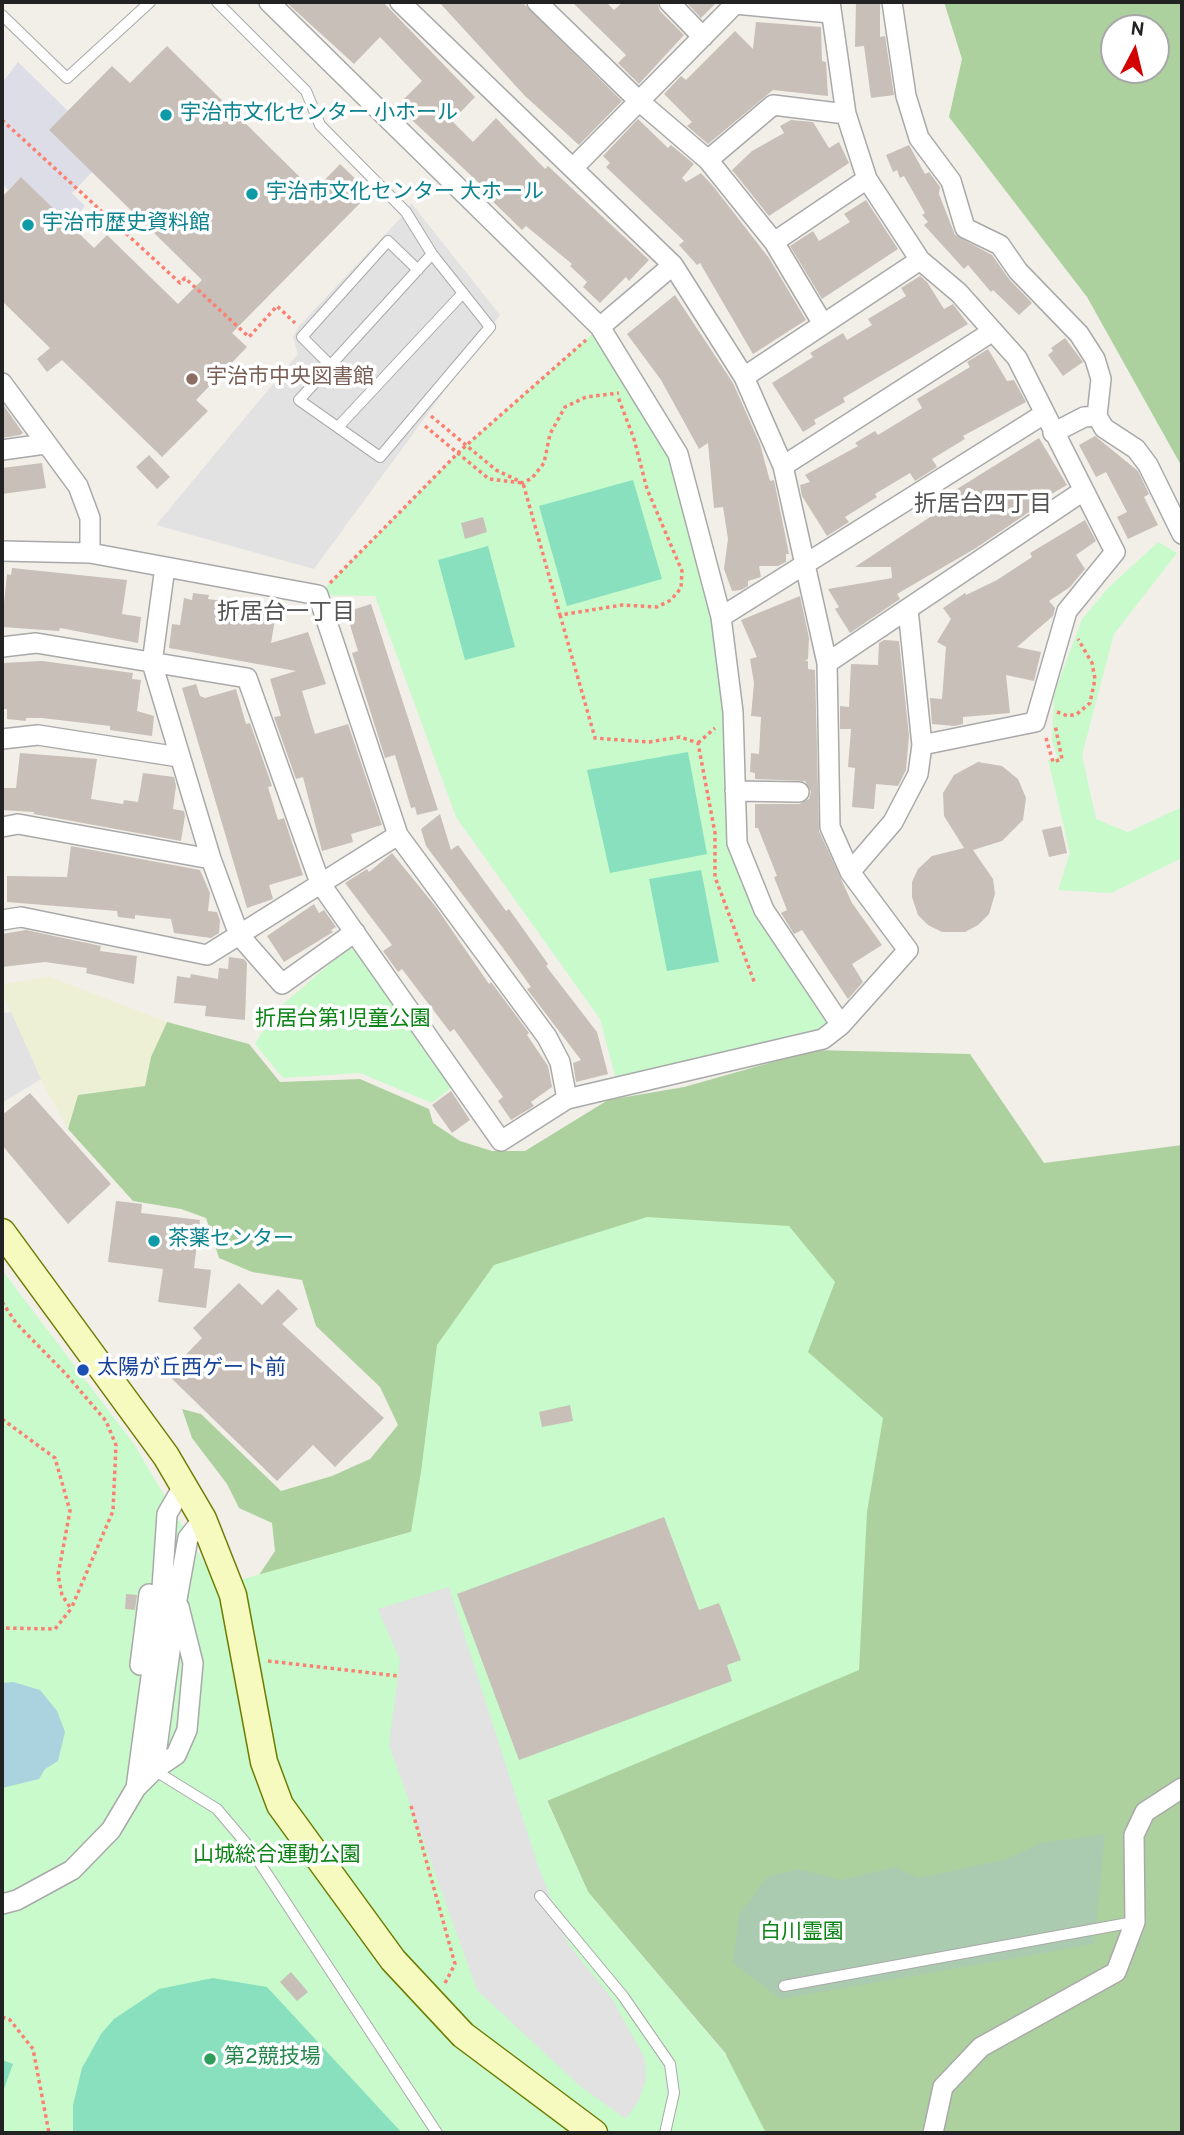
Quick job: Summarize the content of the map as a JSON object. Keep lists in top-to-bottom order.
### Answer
{
  "districts": ["折居台四丁目", "折居台一丁目"],
  "parks": ["折居台第1児童公園", "山城総合運動公園", "白川霊園"],
  "places": [
    "宇治市文化センター 小ホール",
    "宇治市文化センター 大ホール",
    "宇治市歴史資料館",
    "宇治市中央図書館",
    "茶薬センター",
    "太陽が丘西ゲート前",
    "第2競技場"
  ],
  "north": "top"
}
